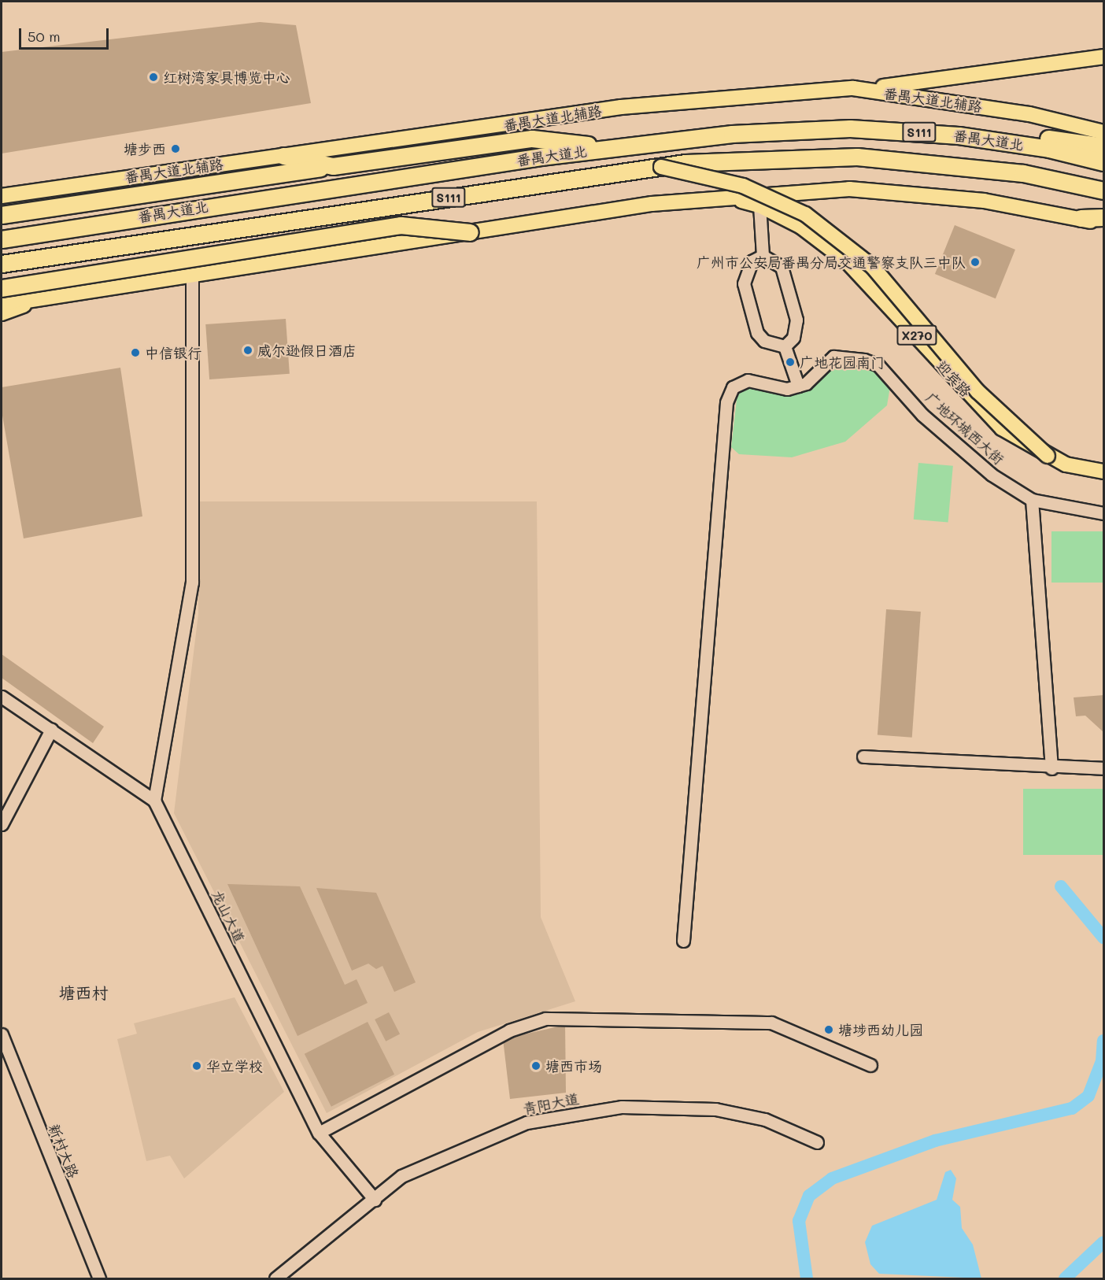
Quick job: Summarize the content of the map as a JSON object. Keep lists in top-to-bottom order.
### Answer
{
  "streets": {
    "highway": ["S111", "番禺大道北"],
    "main road": ["番禺大道北辅路", "X270", "迎宾路"],
    "street": [
      "广地环城西大街",
      "龙山大道",
      "青阳大道",
      "新村大路"
    ]
  },
  "crossings": [
    ["龙山大道", "青阳大道"]
  ],
  "districts": ["塘西村"],
  "places": [
    "红树湾家具博览中心",
    "塘步西",
    "广州市公安局番禺分局交通警察支队三中队",
    "威尔逊假日酒店",
    "中信银行",
    "广地花园南门",
    "塘埗西幼儿园",
    "华立学校",
    "塘西市场"
  ],
  "scale_bar": "50 m"
}
